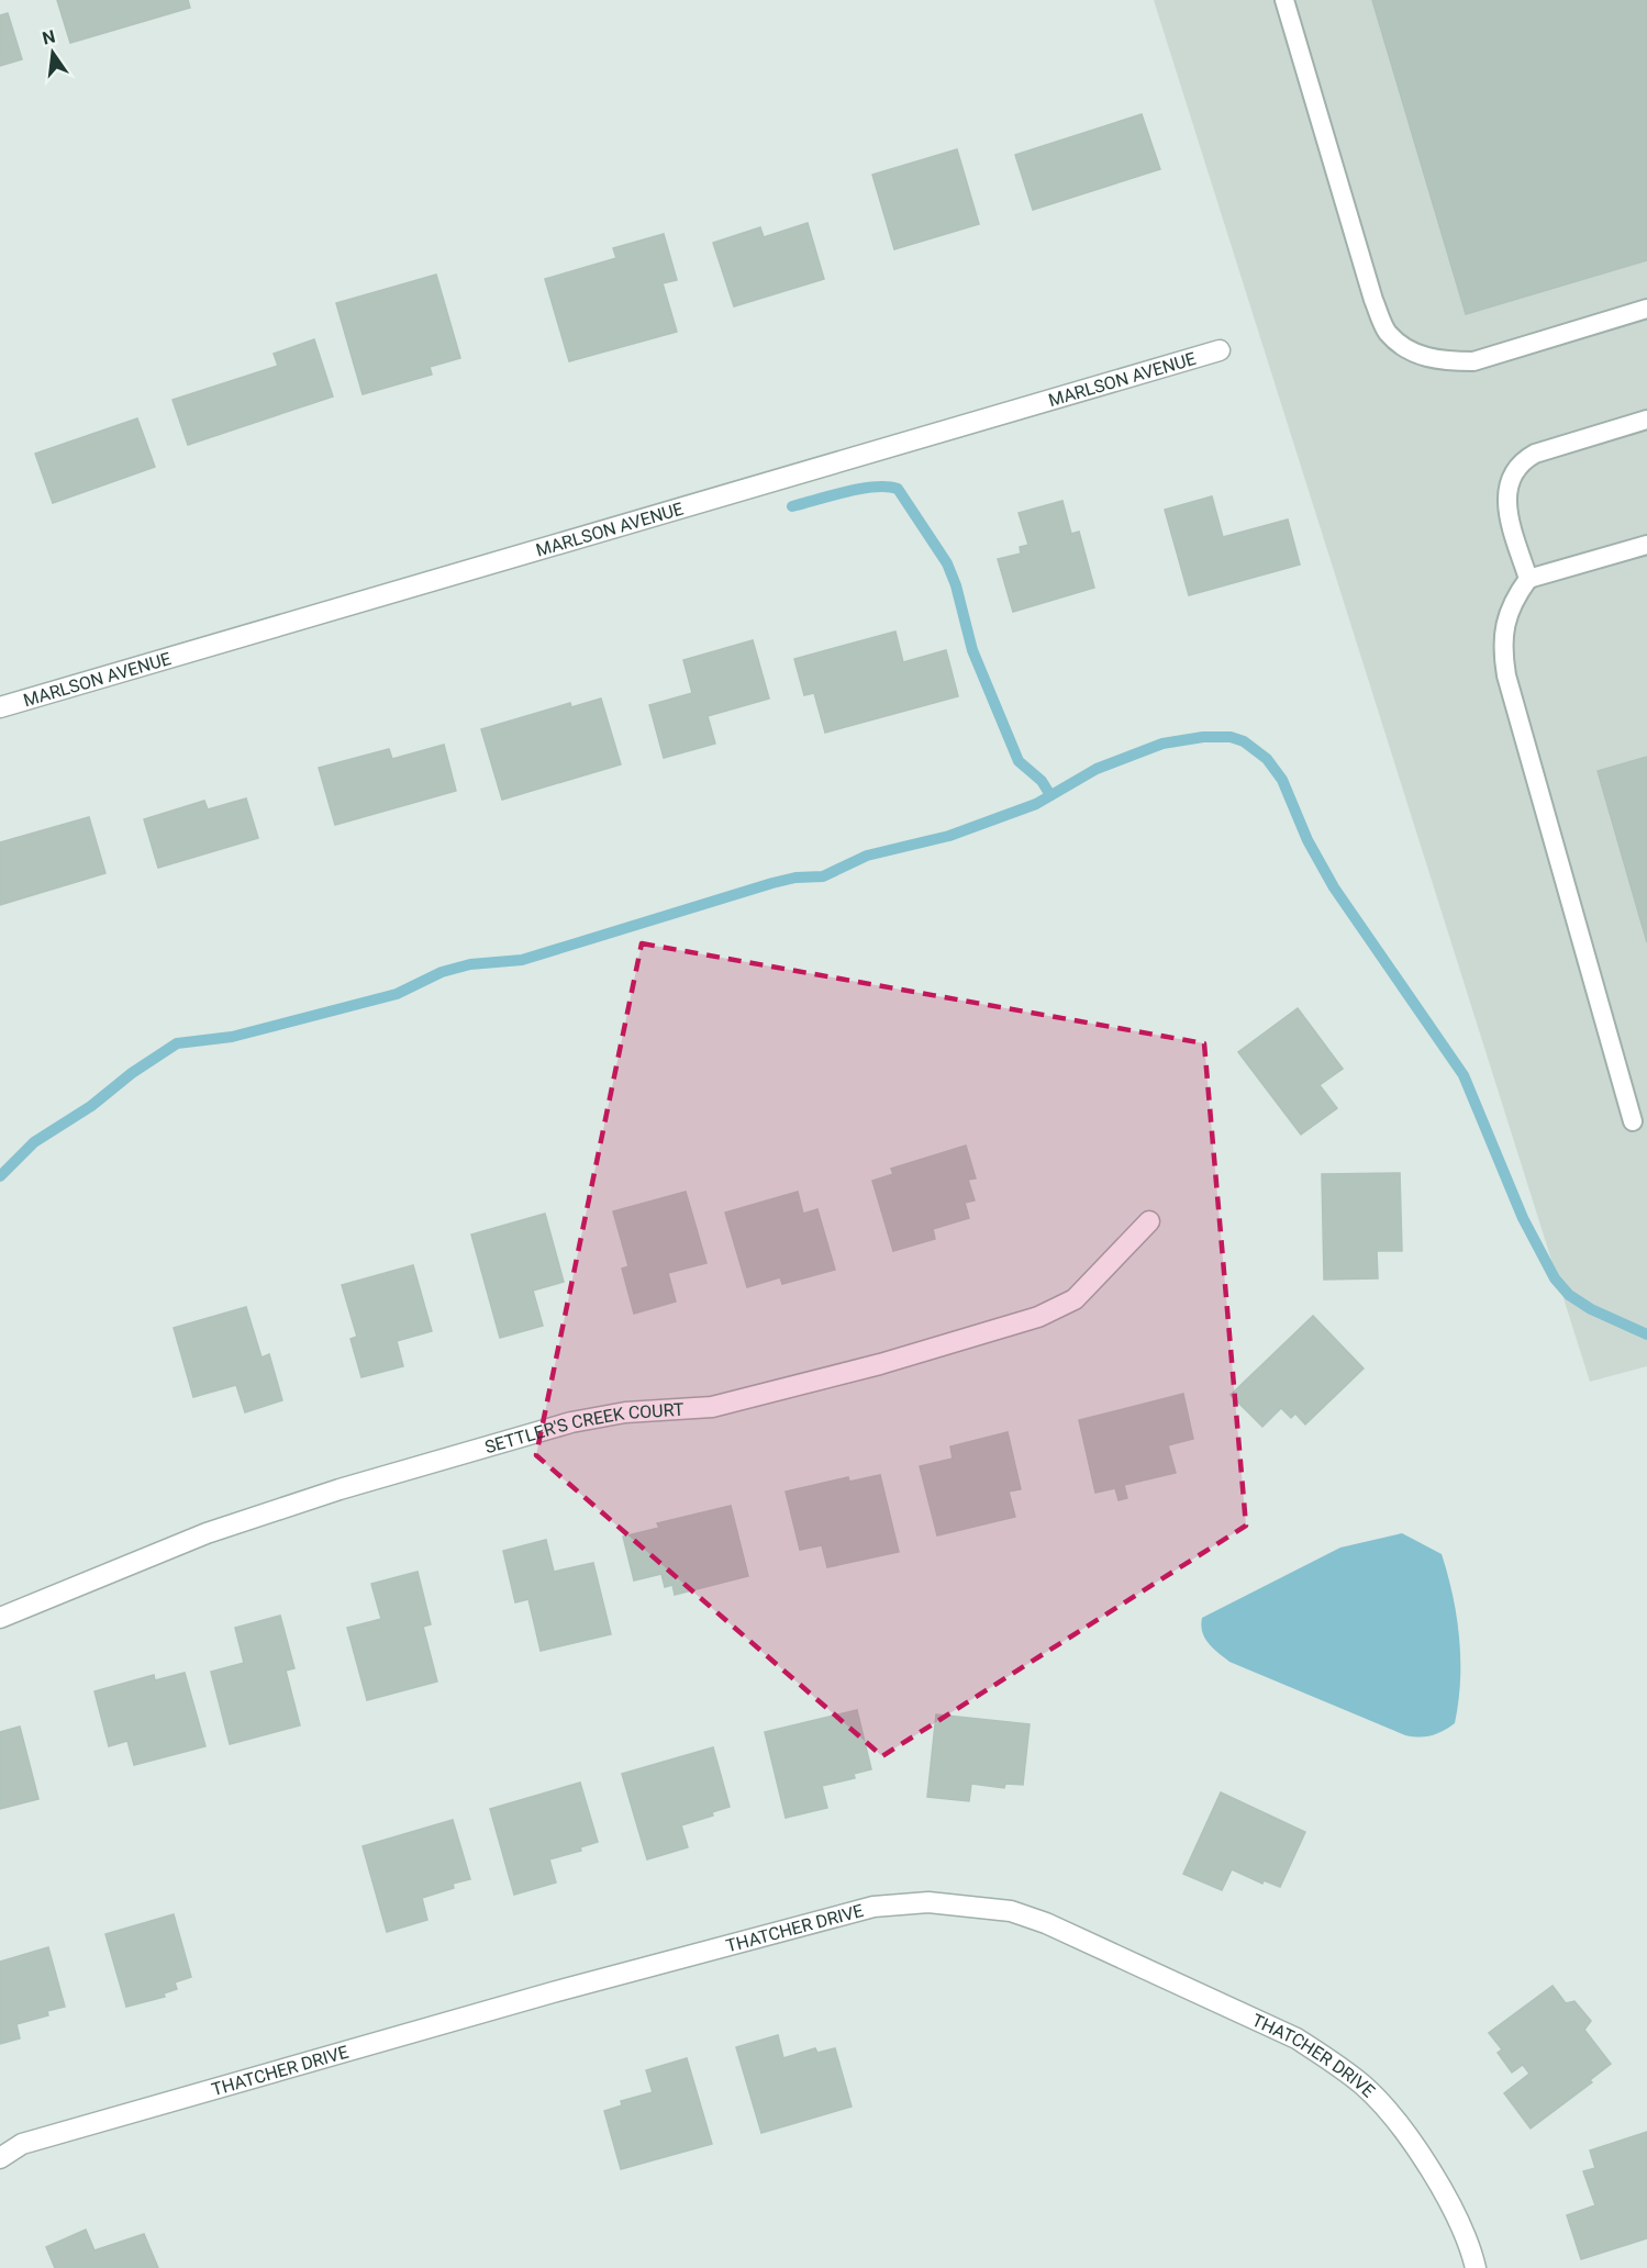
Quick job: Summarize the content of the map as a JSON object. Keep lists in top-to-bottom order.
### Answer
{
  "streets": {
    "street": ["MARLSON AVENUE", "SETTLER'S CREEK COURT", "THATCHER DRIVE"]
  },
  "north": "top"
}
